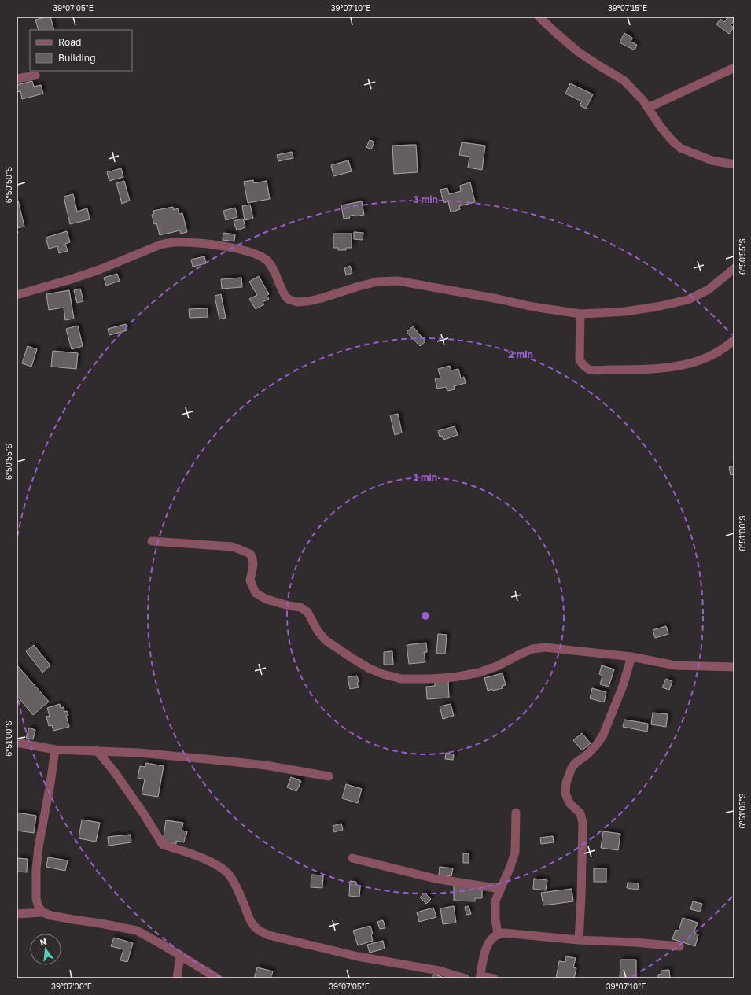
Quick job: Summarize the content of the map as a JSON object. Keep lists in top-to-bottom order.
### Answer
{
  "legend": ["Road", "Building"],
  "north": "top",
  "coordinates": [
    "39°07'05\"E",
    "39°07'10\"E",
    "39°07'15\"E",
    "6°50'50\"S",
    "6°50'55\"S",
    "6°51'00\"S",
    "6°51'05\"S",
    "39°07'00\"E"
  ],
  "rings": ["3 min", "2 min", "1 min"]
}
